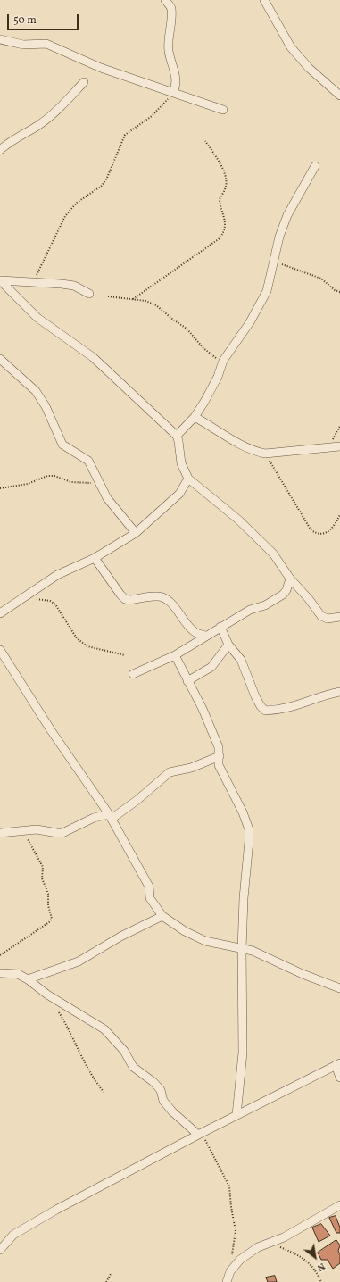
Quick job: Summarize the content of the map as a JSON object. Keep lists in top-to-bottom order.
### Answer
{
  "scale_bar": "50 m",
  "north": "bottom right"
}
